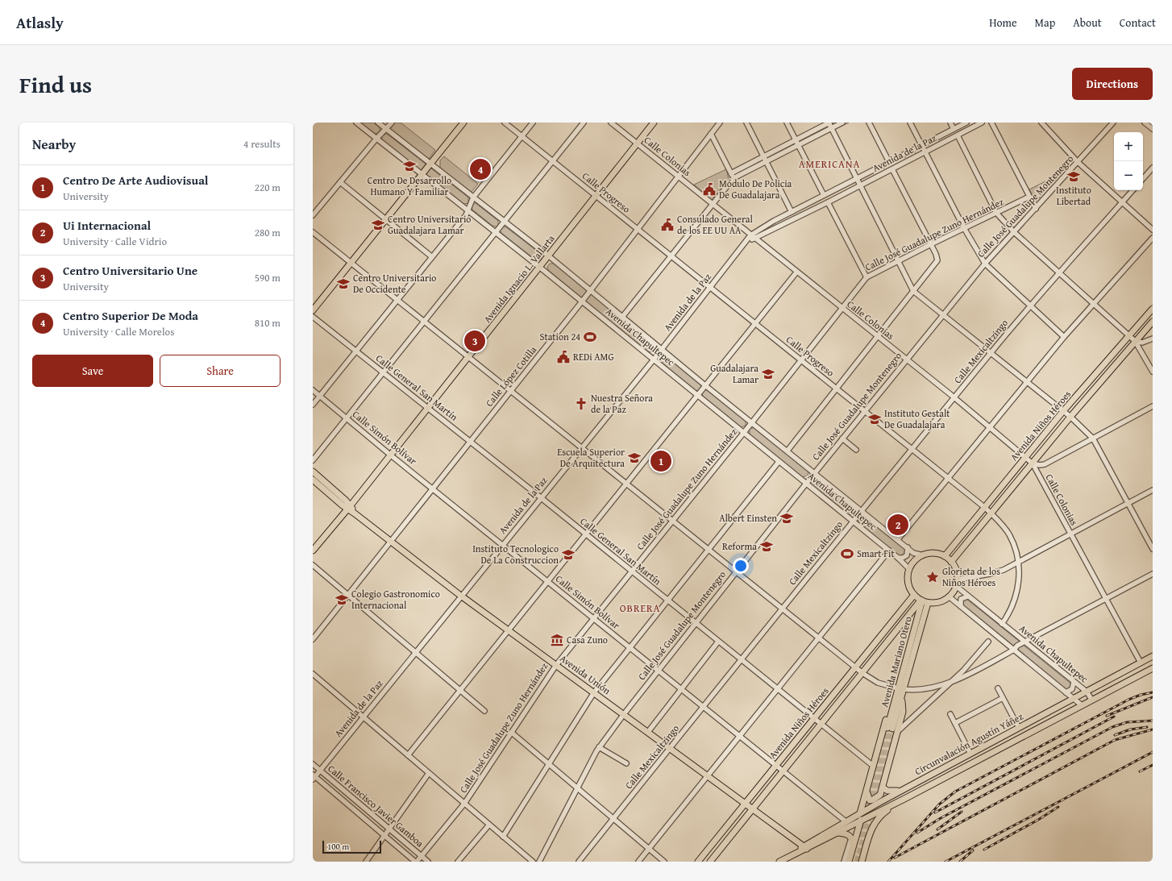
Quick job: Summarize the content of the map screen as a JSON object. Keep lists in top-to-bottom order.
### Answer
{
  "streets": {
    "main road": [
      "Avenida Ignacio L. Vallarta",
      "Avenida Niños Héroes",
      "Avenida Mariano Otero",
      "Avenida Unión",
      "Circunvalación Agustín Yáñez"
    ],
    "street": [
      "Avenida de la Paz",
      "Calle Colonias",
      "Calle Progreso",
      "Calle José Guadalupe Montenegro",
      "Calle José Guadalupe Zuno Hernández",
      "Avenida Chapultepec",
      "Calle Mexicaltzingo",
      "Calle López Cotilla",
      "Calle General San Martín",
      "Calle Simón Bolívar",
      "Calle Francisco Javier Gamboa"
    ]
  },
  "crossings": [
    ["Avenida de la Paz", "Calle Colonias"],
    ["Avenida de la Paz", "Calle Progreso"],
    ["Avenida de la Paz", "Avenida Chapultepec"],
    ["Avenida de la Paz", "Calle General San Martín"],
    ["Avenida de la Paz", "Calle Simón Bolívar"],
    ["Avenida de la Paz", "Avenida Unión"],
    ["Avenida de la Paz", "Calle Francisco Javier Gamboa"],
    ["Calle Colonias", "Calle José Guadalupe Montenegro"],
    ["Calle Colonias", "Calle José Guadalupe Zuno Hernández"],
    ["Calle Colonias", "Avenida Ignacio L. Vallarta"],
    ["Calle Colonias", "Calle Mexicaltzingo"],
    ["Calle Colonias", "Calle López Cotilla"],
    ["Calle Colonias", "Avenida Niños Héroes"],
    ["Calle Colonias", "Circunvalación Agustín Yáñez"],
    ["Calle Progreso", "Calle José Guadalupe Montenegro"],
    ["Calle Progreso", "Calle José Guadalupe Zuno Hernández"],
    ["Calle Progreso", "Avenida Ignacio L. Vallarta"],
    ["Calle Progreso", "Avenida Chapultepec"],
    ["Calle Progreso", "Calle Mexicaltzingo"],
    ["Calle Progreso", "Calle López Cotilla"],
    ["Calle Progreso", "Avenida Niños Héroes"],
    ["Calle José Guadalupe Montenegro", "Avenida Chapultepec"],
    ["Calle José Guadalupe Montenegro", "Calle General San Martín"],
    ["Calle José Guadalupe Montenegro", "Calle Simón Bolívar"],
    ["Calle José Guadalupe Montenegro", "Avenida Unión"],
    ["Calle José Guadalupe Zuno Hernández", "Avenida Chapultepec"],
    ["Calle José Guadalupe Zuno Hernández", "Calle General San Martín"],
    ["Calle José Guadalupe Zuno Hernández", "Calle Simón Bolívar"],
    ["Calle José Guadalupe Zuno Hernández", "Avenida Unión"],
    ["Calle José Guadalupe Zuno Hernández", "Calle Francisco Javier Gamboa"],
    ["Avenida Ignacio L. Vallarta", "Avenida Chapultepec"],
    ["Avenida Ignacio L. Vallarta", "Calle General San Martín"],
    ["Avenida Ignacio L. Vallarta", "Calle Simón Bolívar"],
    ["Avenida Ignacio L. Vallarta", "Avenida Unión"],
    ["Avenida Chapultepec", "Calle Mexicaltzingo"],
    ["Avenida Chapultepec", "Calle López Cotilla"],
    ["Avenida Chapultepec", "Avenida Niños Héroes"],
    ["Avenida Chapultepec", "Avenida Mariano Otero"],
    ["Avenida Chapultepec", "Circunvalación Agustín Yáñez"],
    ["Calle Mexicaltzingo", "Calle General San Martín"],
    ["Calle Mexicaltzingo", "Calle Simón Bolívar"],
    ["Calle Mexicaltzingo", "Avenida Unión"],
    ["Calle López Cotilla", "Calle General San Martín"],
    ["Calle López Cotilla", "Calle Simón Bolívar"],
    ["Calle López Cotilla", "Avenida Unión"],
    ["Calle General San Martín", "Avenida Niños Héroes"],
    ["Avenida Niños Héroes", "Calle Simón Bolívar"],
    ["Avenida Niños Héroes", "Avenida Mariano Otero"],
    ["Avenida Niños Héroes", "Avenida Unión"],
    ["Calle Simón Bolívar", "Circunvalación Agustín Yáñez"],
    ["Avenida Unión", "Circunvalación Agustín Yáñez"]
  ],
  "districts": ["AMERICANA", "OBRERA"],
  "places": {
    "school or university": [
      "Centro De Desarrollo Humano Y Familiar",
      "Instituto Libertad",
      "Centro Universitario Guadalajara Lamar",
      "Centro Universitario De Occidente",
      "Guadalajara Lamar",
      "Instituto Gestalt De Guadalajara",
      "Escuela Superior De Arquitectura",
      "Albert Einsten",
      "Reforma",
      "Instituto Tecnologico De La Construccion",
      "Colegio Gastronomico Internacional"
    ],
    "public building": ["Módulo De Policia De Guadalajara", "Consulado General de los EE UU AA", "REDi AMG"],
    "sports": ["Station 24", "Smart Fit"],
    "church": ["Nuestra Señora de la Paz"],
    "place": ["Glorieta de los Niños Héroes"],
    "museum": ["Casa Zuno"]
  },
  "scale_bar": "100 m",
  "page": {
    "header": "Atlasly",
    "nav": [
      "Home",
      "Map",
      "About",
      "Contact"
    ],
    "title": "Find us",
    "buttons": [
      "Directions",
      ["Save", "Share"]
    ],
    "heading": ["Nearby", "4 results"],
    "map_buttons": ["+", "−"],
    "pins": [
      "4",
      "3",
      "1",
      "2"
    ],
    "list": [
      {
        "mark": "1",
        "name": "Centro De Arte Audiovisual",
        "note": "University",
        "value": "220 m"
      },
      {
        "mark": "2",
        "name": "Ui Internacional",
        "note": "University · Calle Vidrio",
        "value": "280 m"
      },
      {
        "mark": "3",
        "name": "Centro Universitario Une",
        "note": "University",
        "value": "590 m"
      },
      {
        "mark": "4",
        "name": "Centro Superior De Moda",
        "note": "University · Calle Morelos",
        "value": "810 m"
      }
    ],
    "scale": "100 m"
  }
}
